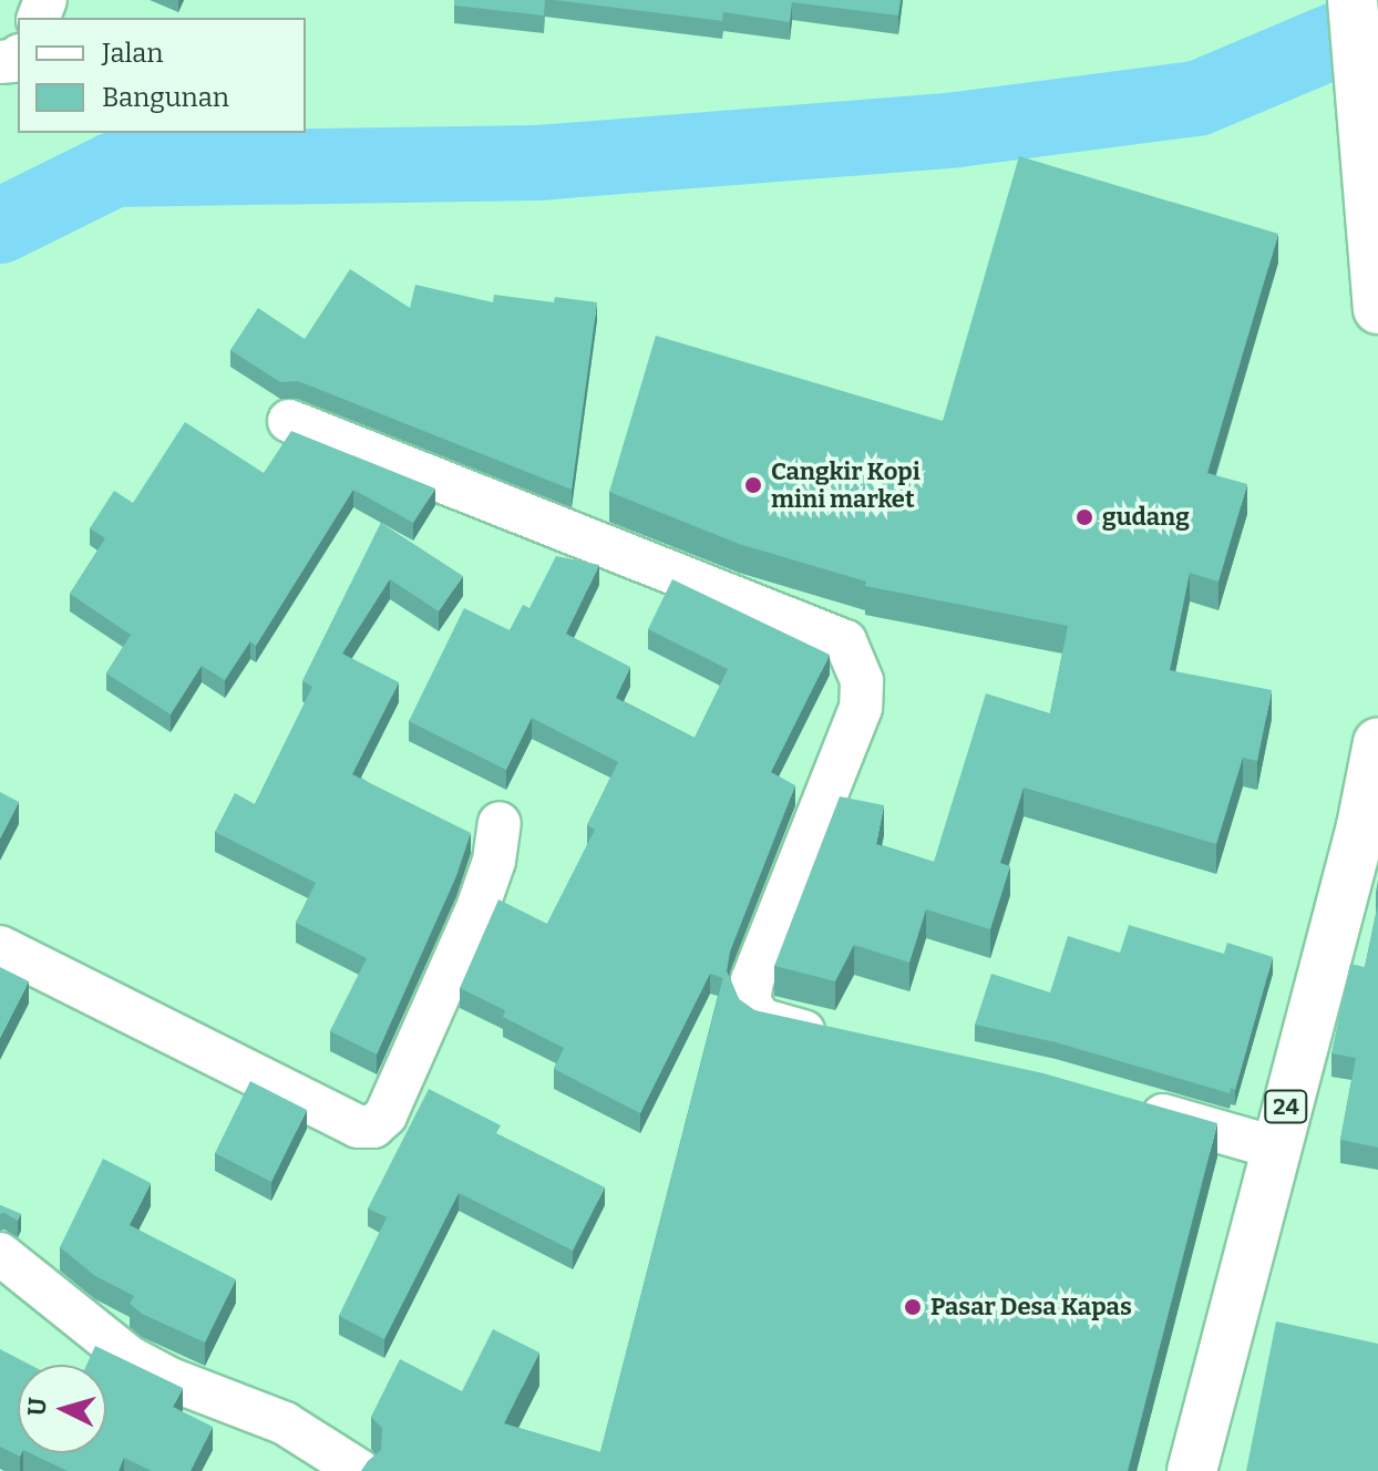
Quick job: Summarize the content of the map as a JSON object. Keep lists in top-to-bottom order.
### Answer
{
  "streets": {
    "highway": ["24"]
  },
  "places": ["Cangkir Kopi mini market", "gudang", "Pasar Desa Kapas"],
  "legend": ["Jalan", "Bangunan"],
  "north": "left"
}
